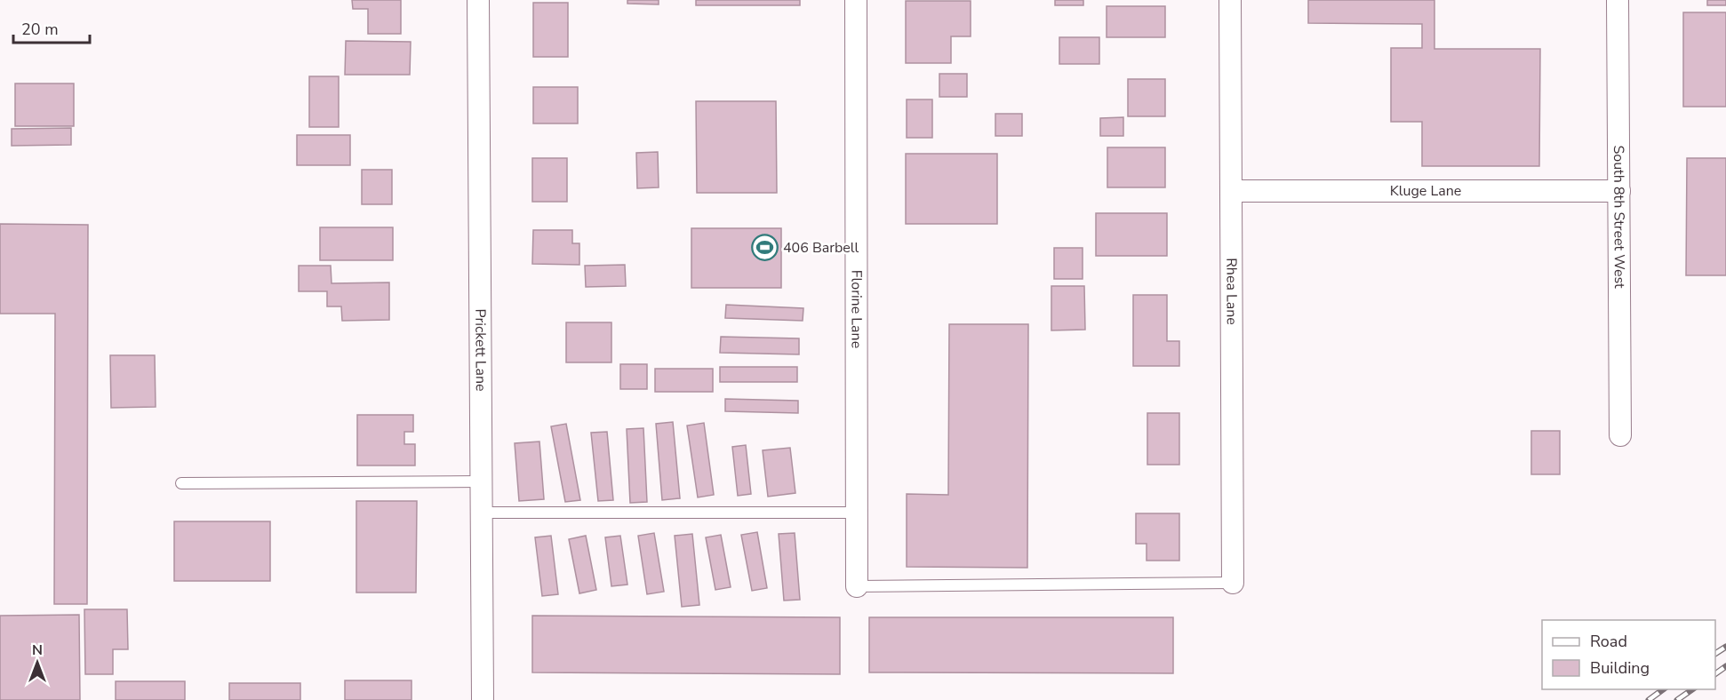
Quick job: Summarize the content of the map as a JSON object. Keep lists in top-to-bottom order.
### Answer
{
  "streets": {
    "street": [
      "Kluge Lane",
      "South 8th Street West",
      "Rhea Lane",
      "Florine Lane",
      "Prickett Lane"
    ]
  },
  "crossings": [
    ["Kluge Lane", "South 8th Street West"],
    ["Kluge Lane", "Rhea Lane"]
  ],
  "places": {
    "sports": ["406 Barbell"]
  },
  "legend": ["Road", "Building"],
  "scale_bar": "20 m",
  "north": "top"
}
